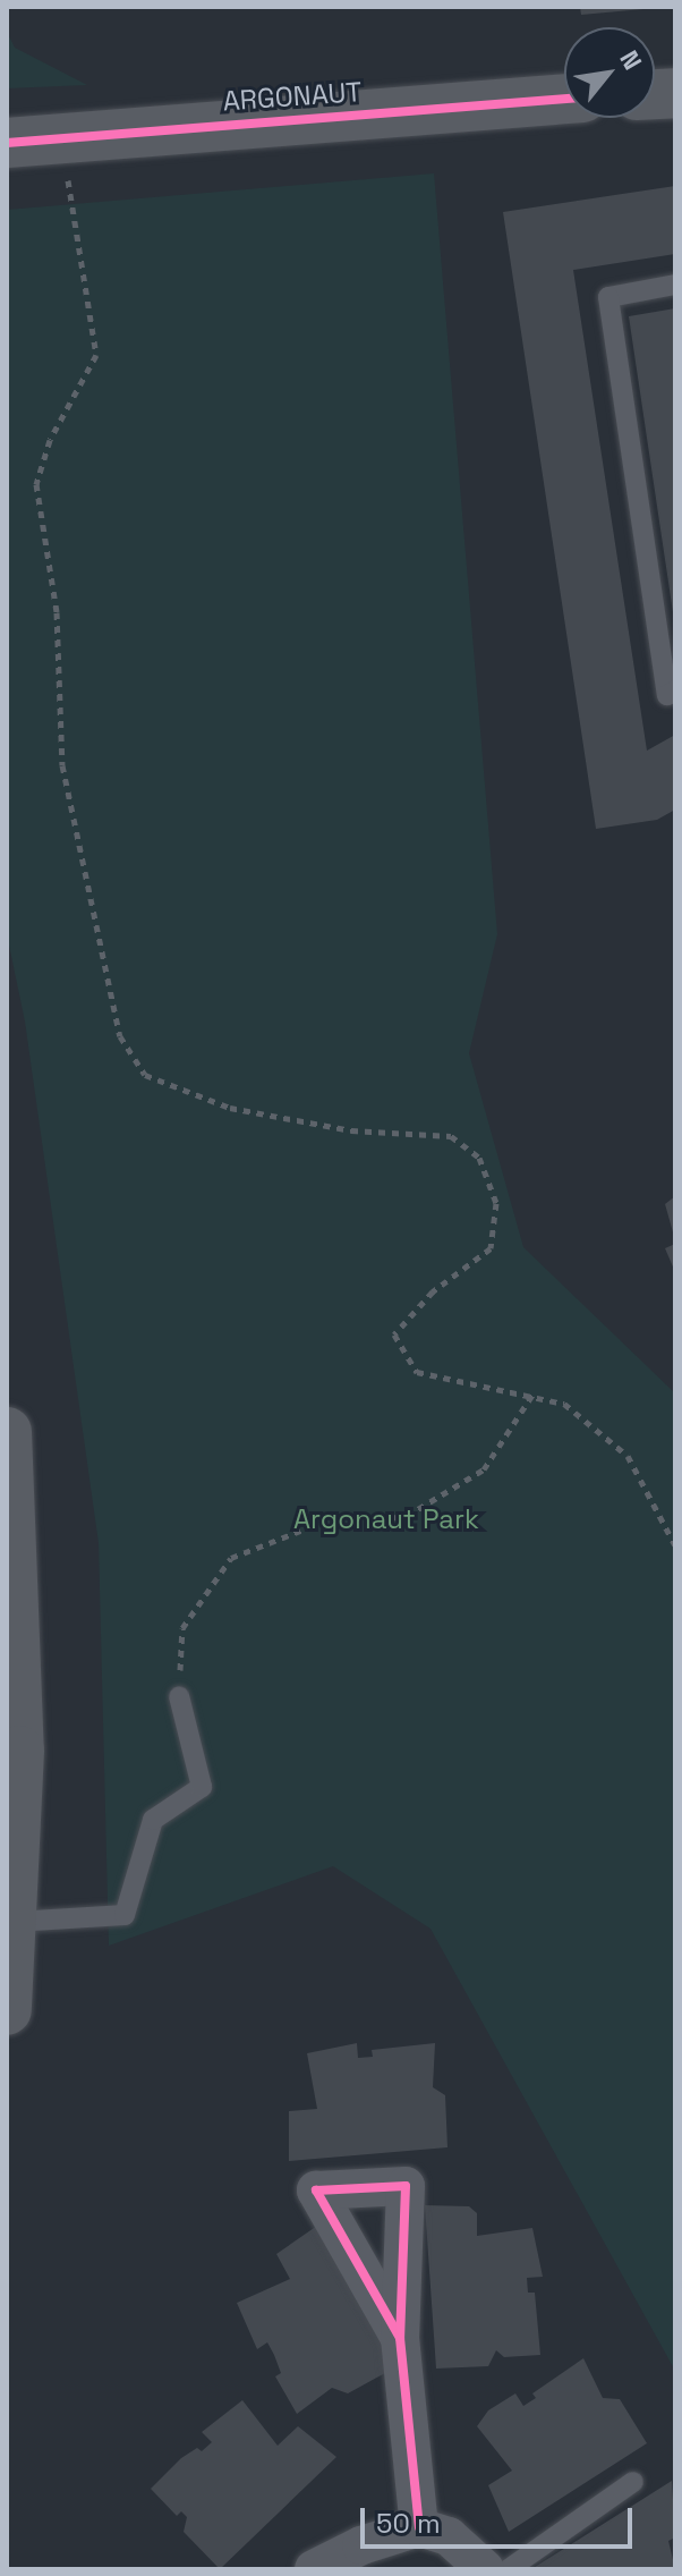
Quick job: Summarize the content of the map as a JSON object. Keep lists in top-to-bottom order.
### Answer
{
  "streets": {
    "street": ["ARGONAUT"]
  },
  "parks": ["Argonaut Park"],
  "scale_bar": "50 m",
  "north": "top right"
}
